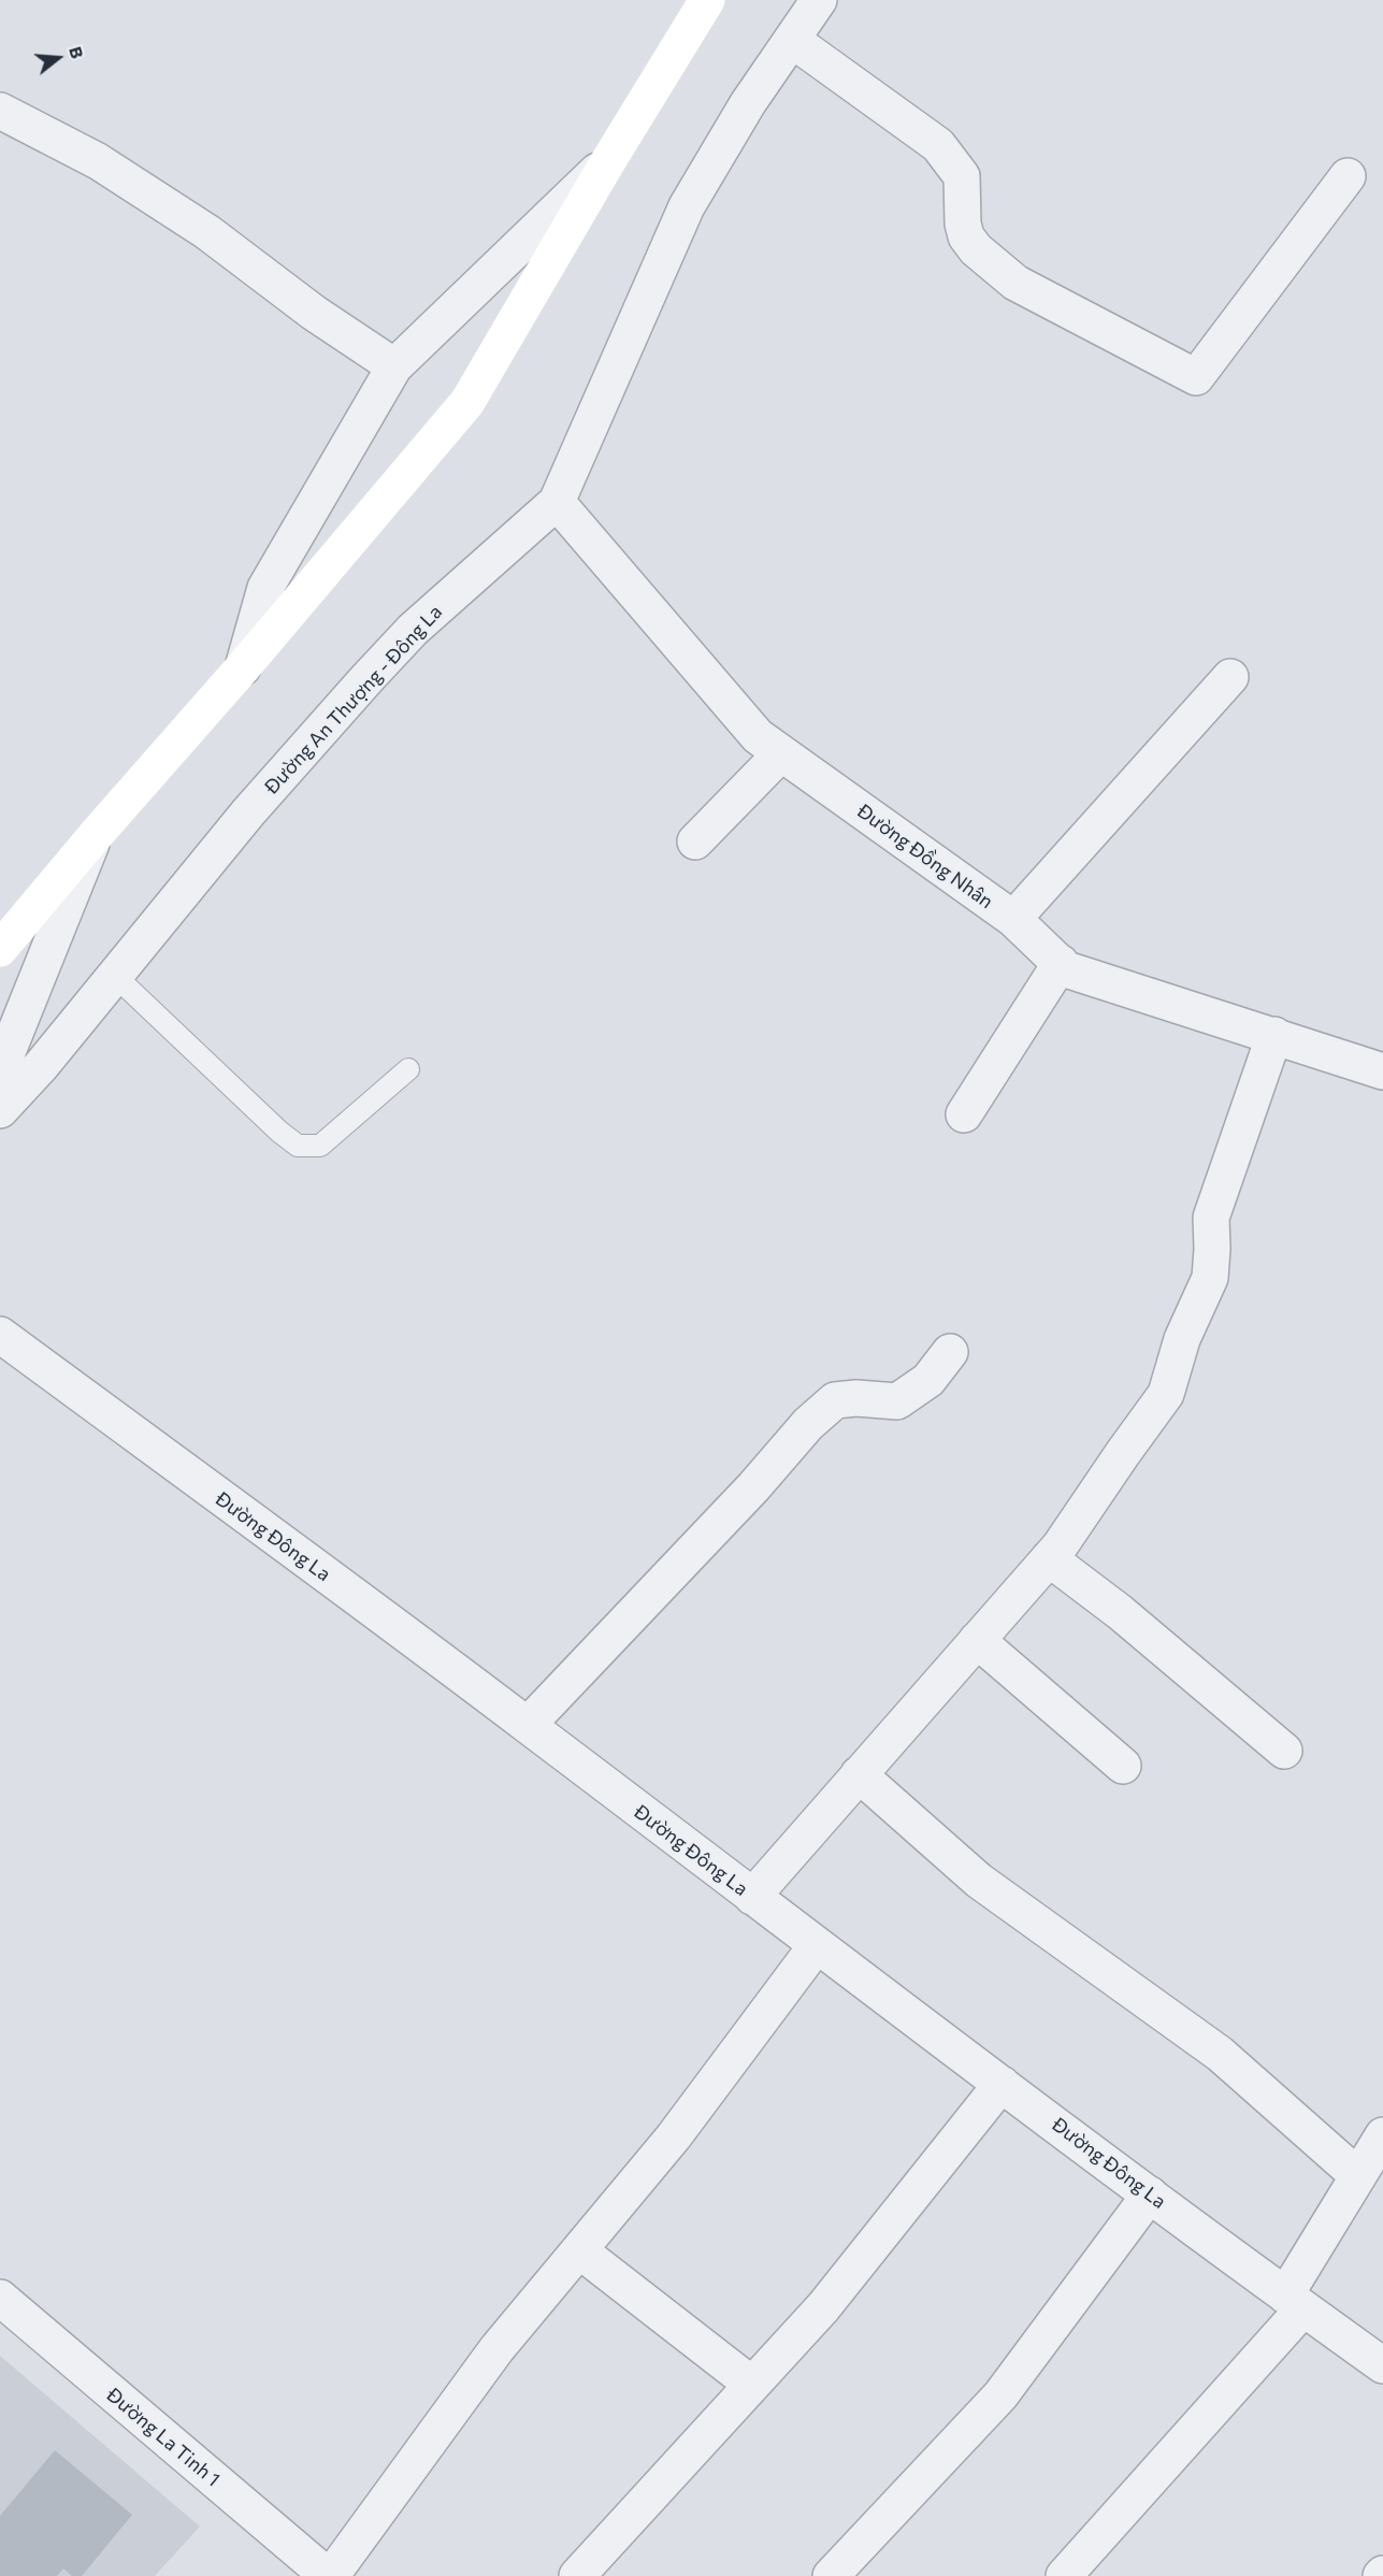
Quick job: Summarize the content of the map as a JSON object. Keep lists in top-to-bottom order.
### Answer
{
  "streets": {
    "street": [
      "Đường An Thượng - Đông La",
      "Đường Đồng Nhân",
      "Đường Đông La",
      "Đường La Tinh 1"
    ]
  },
  "crossings": [
    ["Đường An Thượng - Đông La", "Đường Đồng Nhân"]
  ],
  "north": "right"
}
